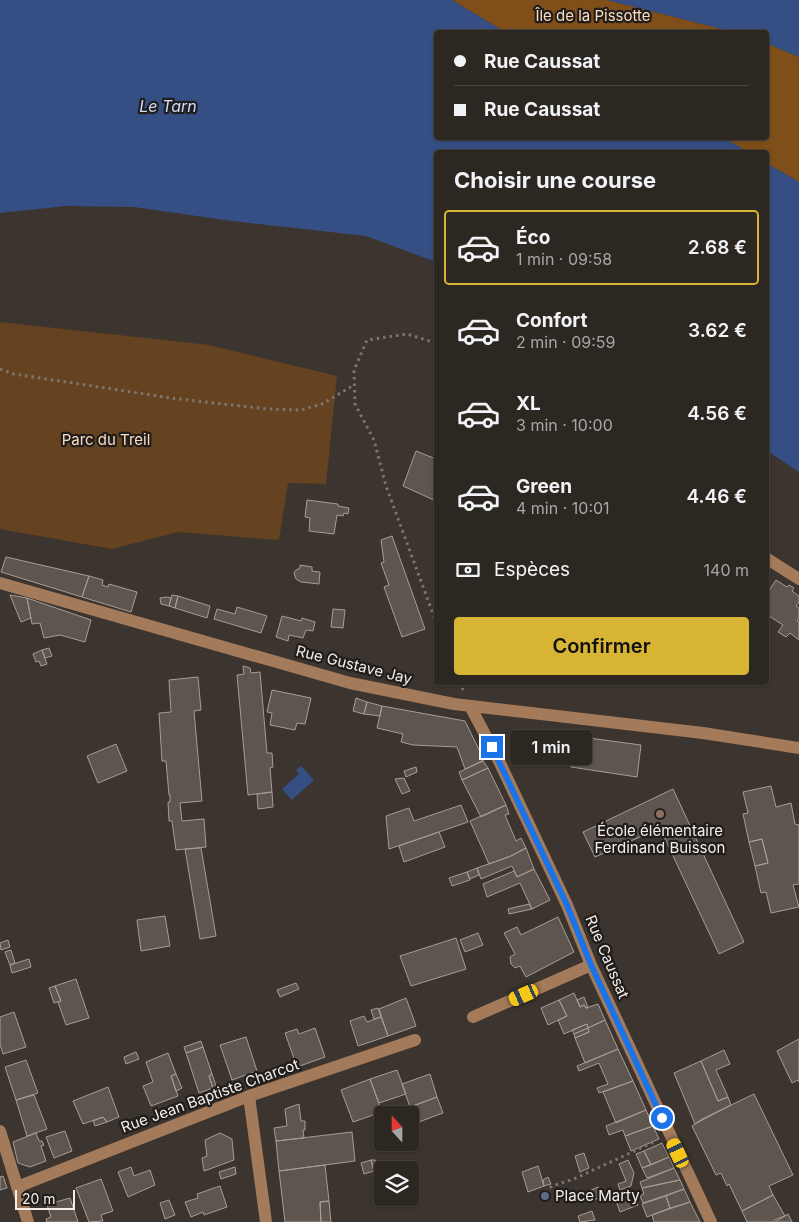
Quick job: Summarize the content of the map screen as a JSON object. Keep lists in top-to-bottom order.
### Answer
{
  "streets": {
    "street": ["Rue Gustave Jay", "Rue Caussat", "Rue Jean Baptiste Charcot"]
  },
  "crossings": [
    ["Rue Gustave Jay", "Rue Caussat"]
  ],
  "water": ["Le Tarn"],
  "parks": ["Île de la Pissotte", "Parc du Treil"],
  "places": ["École élémentaire Ferdinand Buisson", "Place Marty"],
  "scale_bar": "20 m",
  "north": "top",
  "page": {
    "banner": ["Rue Caussat", "Rue Caussat"],
    "heading": "Choisir une course",
    "list": [
      {
        "name": "Éco",
        "note": "1 min · 09:58",
        "value": "2.68 €"
      },
      {
        "name": "Confort",
        "note": "2 min · 09:59",
        "value": "3.62 €"
      },
      {
        "name": "XL",
        "note": "3 min · 10:00",
        "value": "4.56 €"
      },
      {
        "name": "Green",
        "note": "4 min · 10:01",
        "value": "4.46 €"
      }
    ],
    "pay": ["Espèces", "140 m"],
    "buttons": "Confirmer",
    "bubble": "1 min",
    "scale": "20 m"
  }
}
